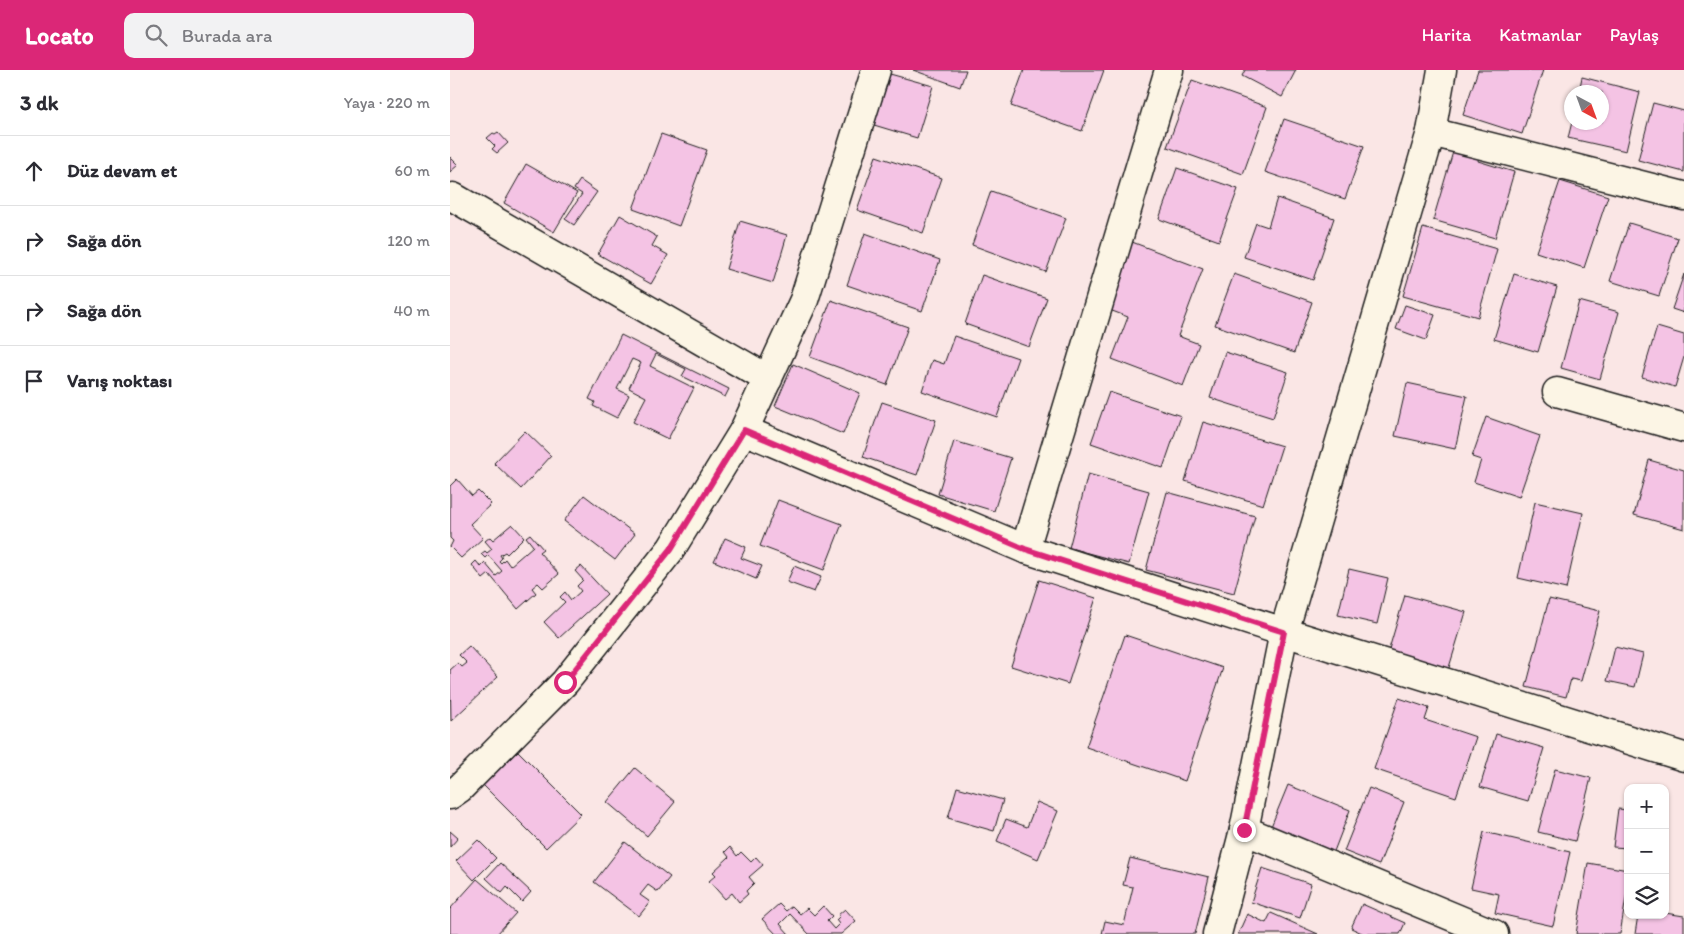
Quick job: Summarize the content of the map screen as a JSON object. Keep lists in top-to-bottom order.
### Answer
{
  "north": "bottom right",
  "page": {
    "header": "Locato",
    "search": "Burada ara",
    "nav": ["Harita", "Katmanlar", "Paylaş"],
    "heading": ["3 dk", "Yaya · 220 m"],
    "list": [
      ["Düz devam et", "60 m"],
      ["Sağa dön", "120 m"],
      ["Sağa dön", "40 m"],
      "Varış noktası"
    ],
    "map_buttons": ["+", "−"]
  }
}
